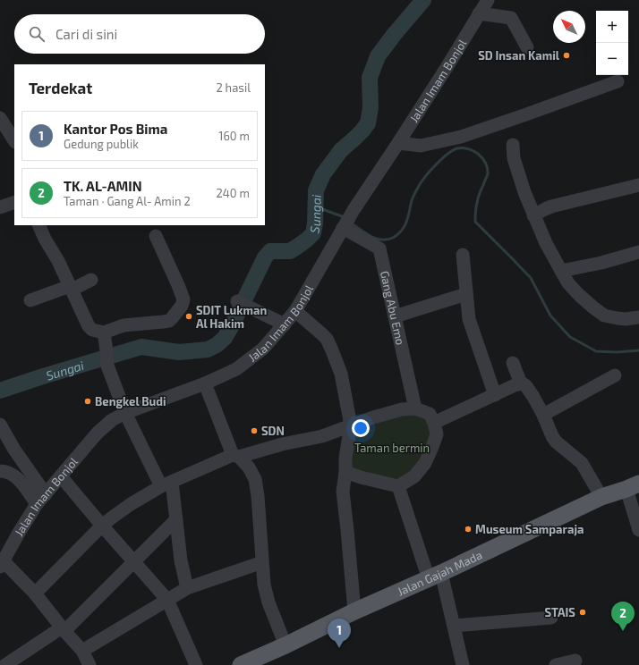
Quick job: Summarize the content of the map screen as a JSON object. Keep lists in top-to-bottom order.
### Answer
{
  "streets": {
    "main road": ["Jalan Gajah Mada"],
    "street": ["Jalan Imam Bonjol", "Gang Abu Emo"]
  },
  "crossings": [
    ["Jalan Imam Bonjol", "Gang Abu Emo"]
  ],
  "water": ["Sungai"],
  "parks": ["Taman bermin"],
  "places": [
    "SD Insan Kamil",
    "SDIT Lukman Al Hakim",
    "Bengkel Budi",
    "SDN",
    "Museum Samparaja",
    "STAIS"
  ],
  "north": "top left",
  "page": {
    "map_buttons": ["+", "−"],
    "search": "Cari di sini",
    "heading": ["Terdekat", "2 hasil"],
    "list": [
      {
        "mark": "1",
        "name": "Kantor Pos Bima",
        "note": "Gedung publik",
        "value": "160 m"
      },
      {
        "mark": "2",
        "name": "TK. AL-AMIN",
        "note": "Taman · Gang Al- Amin 2",
        "value": "240 m"
      }
    ],
    "pins": ["2", "1"]
  }
}
